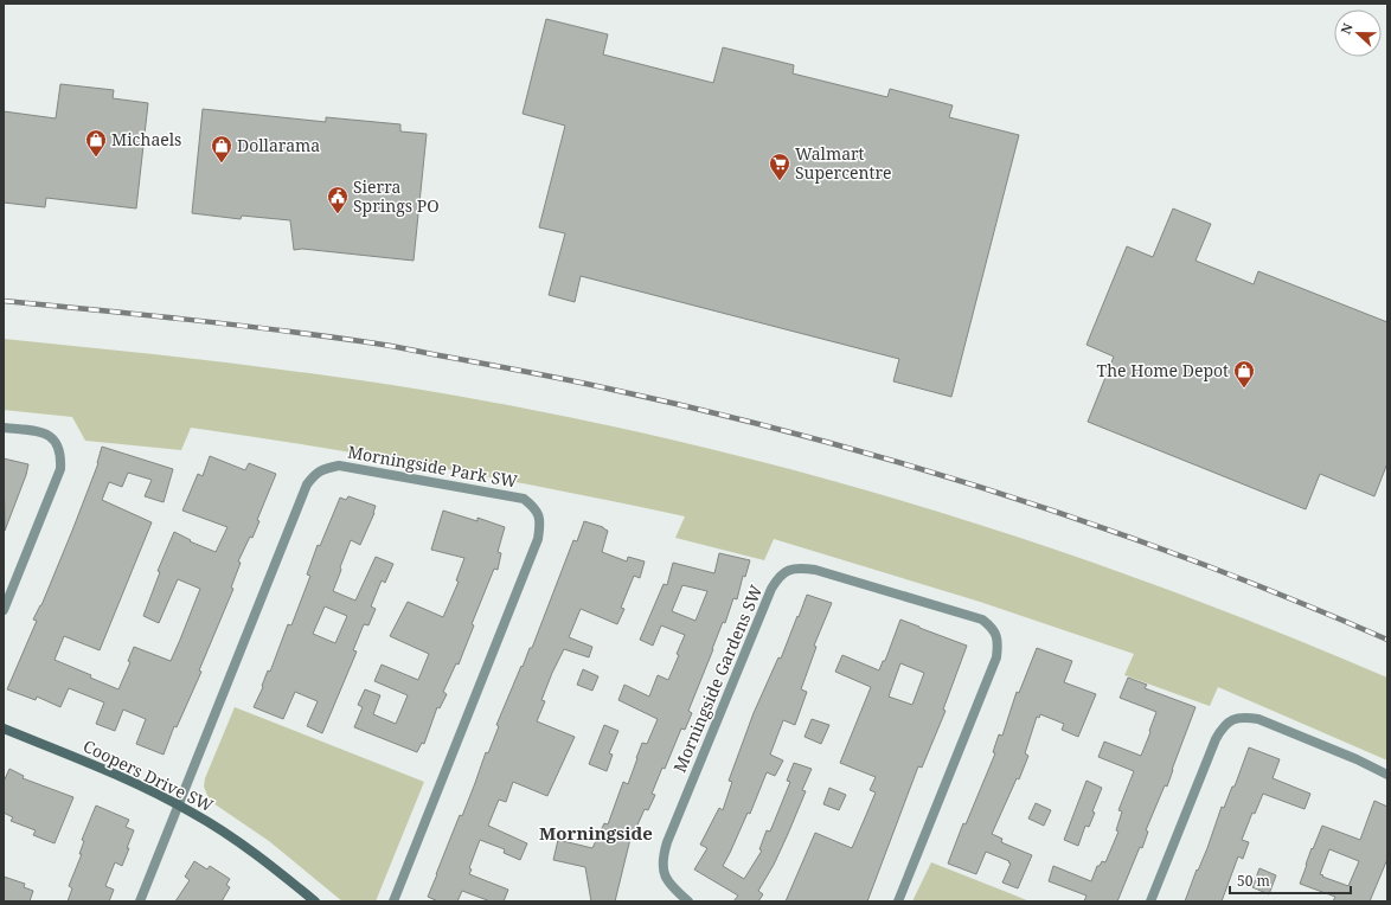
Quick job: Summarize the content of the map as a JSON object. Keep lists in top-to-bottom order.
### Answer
{
  "streets": {
    "street": ["Morningside Park SW", "Morningside Gardens SW", "Coopers Drive SW"]
  },
  "crossings": [
    ["Morningside Park SW", "Coopers Drive SW"]
  ],
  "districts": ["Morningside"],
  "places": {
    "shop": ["Michaels", "Dollarama", "The Home Depot"],
    "supermarket": ["Walmart Supercentre"],
    "public building": ["Sierra Springs PO"]
  },
  "scale_bar": "50 m",
  "north": "left"
}
